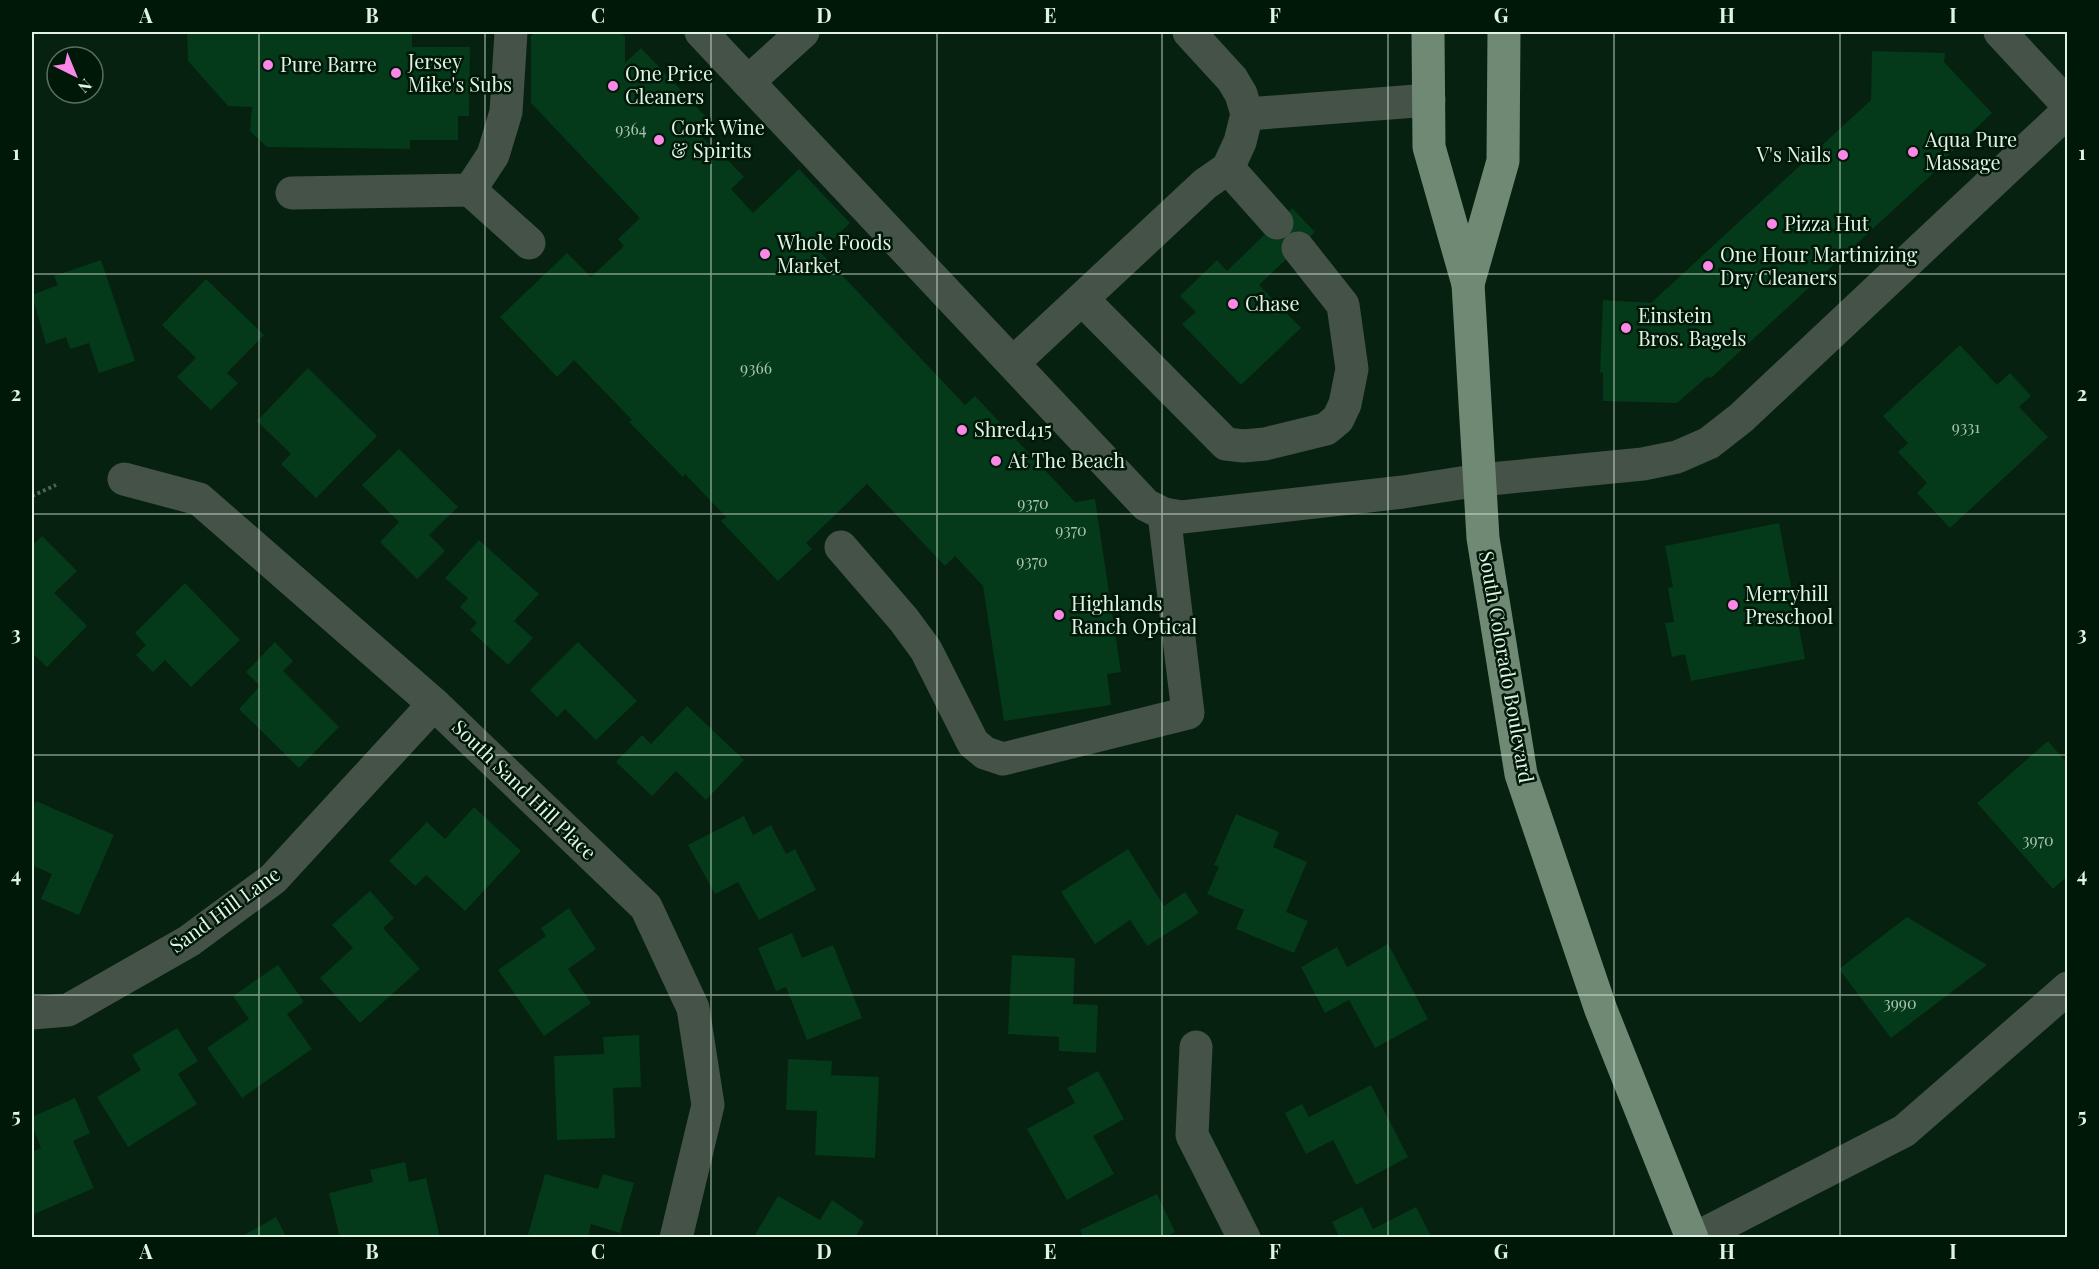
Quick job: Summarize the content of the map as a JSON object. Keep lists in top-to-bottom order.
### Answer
{
  "streets": {
    "main road": ["South Colorado Boulevard"],
    "street": ["South Sand Hill Place", "Sand Hill Lane"]
  },
  "crossings": [
    ["South Sand Hill Place", "Sand Hill Lane"]
  ],
  "places": [
    "Pure Barre",
    "Jersey Mike's Subs",
    "One Price Cleaners",
    "Cork Wine & Spirits",
    "Aqua Pure Massage",
    "V's Nails",
    "Pizza Hut",
    "Whole Foods Market",
    "One Hour Martinizing Dry Cleaners",
    "Chase",
    "Einstein Bros. Bagels",
    "Shred415",
    "At The Beach",
    "Merryhill Preschool",
    "Highlands Ranch Optical"
  ],
  "house_numbers": [
    "9364",
    "9366",
    "9331",
    "9370",
    "9370",
    "9370",
    "3970",
    "3990"
  ],
  "north": "bottom right",
  "grid": {
    "columns": [
      "A",
      "B",
      "C",
      "D",
      "E",
      "F",
      "G",
      "H",
      "I"
    ],
    "rows": [
      "1",
      "2",
      "3",
      "4",
      "5"
    ]
  }
}
